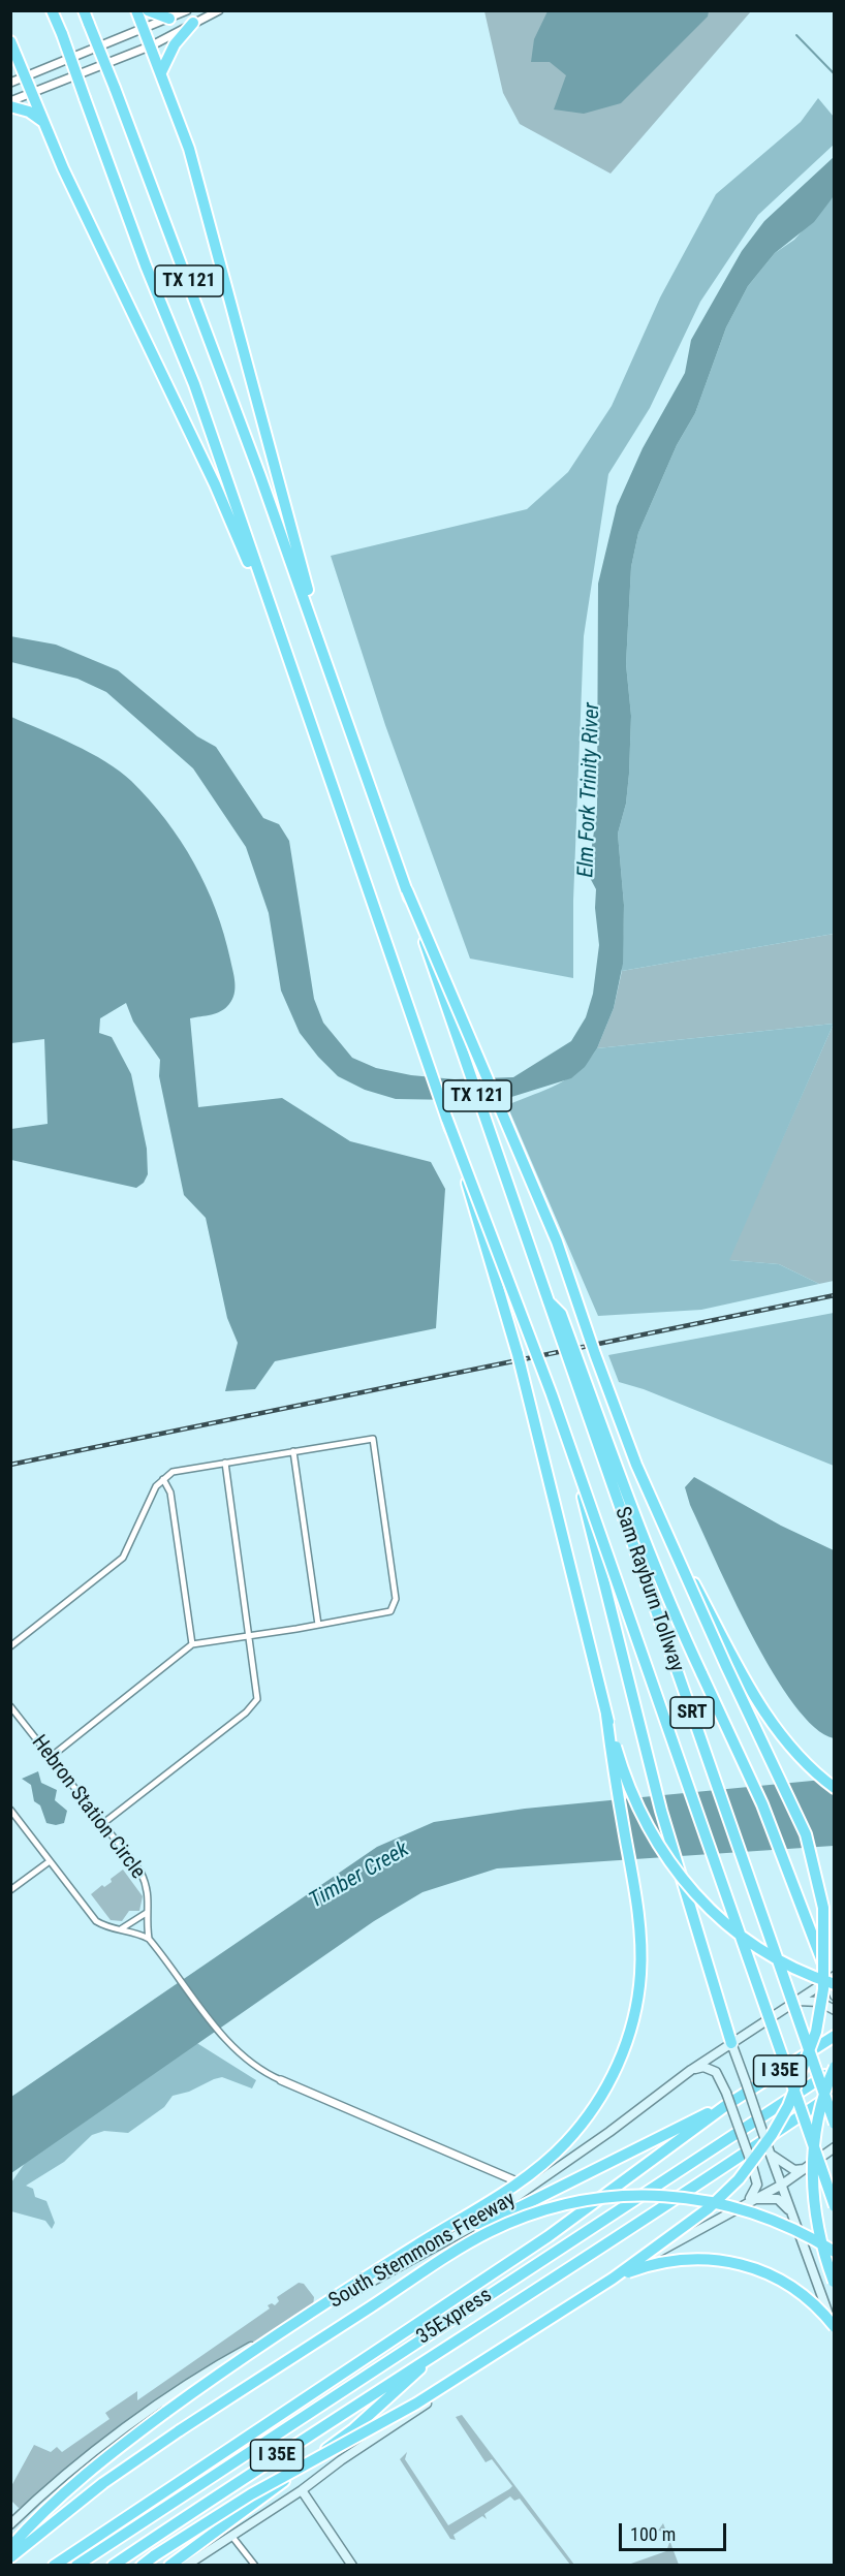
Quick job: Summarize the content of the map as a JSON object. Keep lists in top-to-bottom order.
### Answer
{
  "streets": {
    "highway": [
      "TX 121",
      "Sam Rayburn Tollway",
      "SRT",
      "I 35E",
      "35Express"
    ],
    "main road": ["South Stemmons Freeway"],
    "street": ["Hebron Station Circle"]
  },
  "crossings": [
    ["TX 121", "Sam Rayburn Tollway"]
  ],
  "water": ["Elm Fork Trinity River", "Timber Creek"],
  "scale_bar": "100 m"
}
